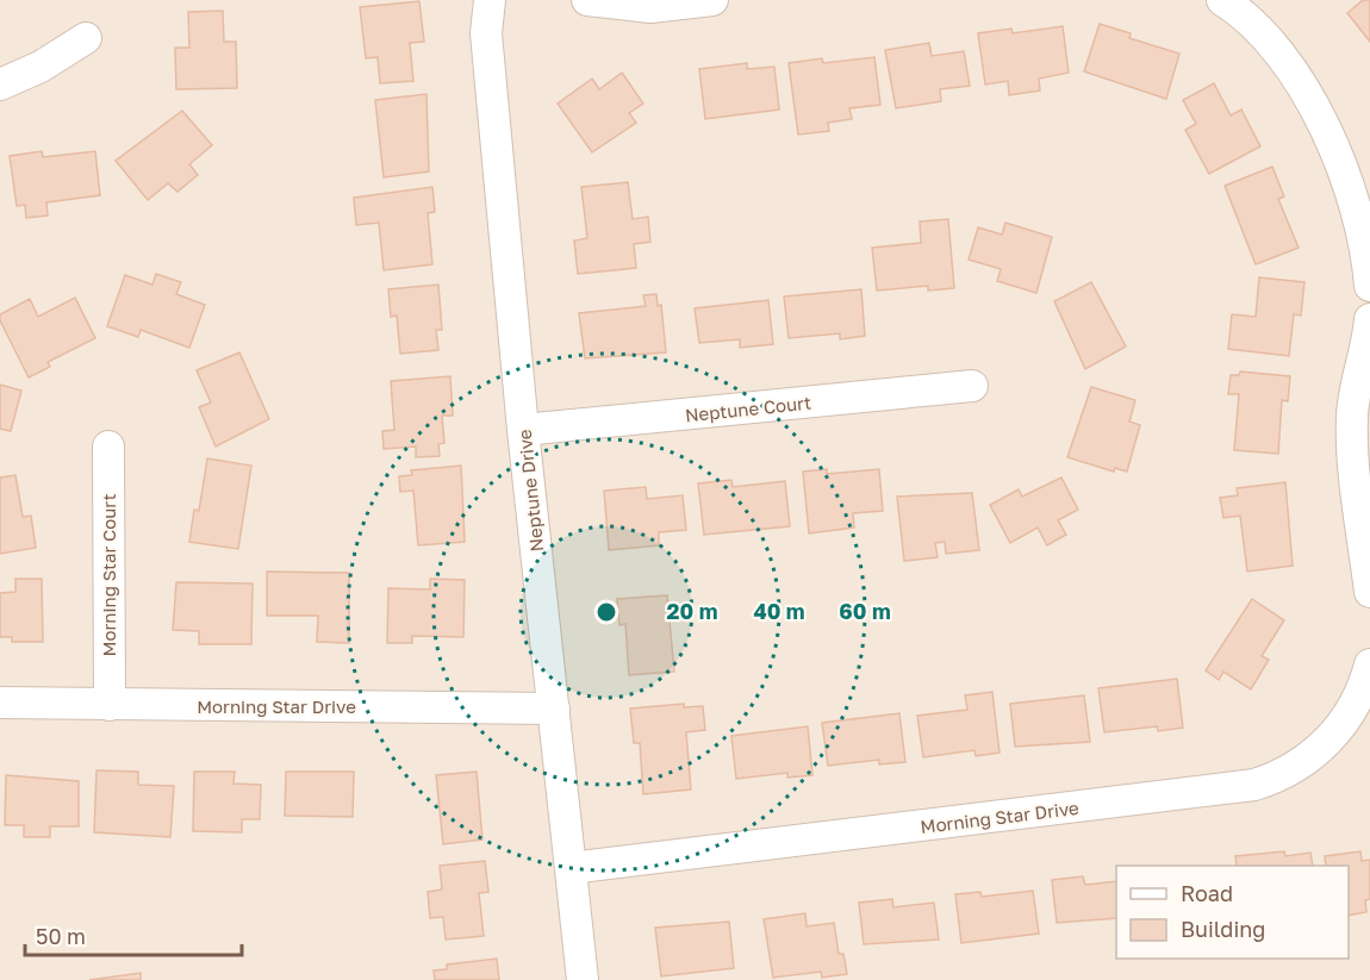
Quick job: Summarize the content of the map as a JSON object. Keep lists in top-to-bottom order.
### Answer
{
  "streets": {
    "street": [
      "Neptune Court",
      "Neptune Drive",
      "Morning Star Court",
      "Morning Star Drive"
    ]
  },
  "crossings": [
    ["Neptune Court", "Neptune Drive"],
    ["Neptune Drive", "Morning Star Drive"],
    ["Morning Star Court", "Morning Star Drive"]
  ],
  "legend": ["Road", "Building"],
  "scale_bar": "50 m",
  "rings": ["20 m", "40 m", "60 m"]
}
